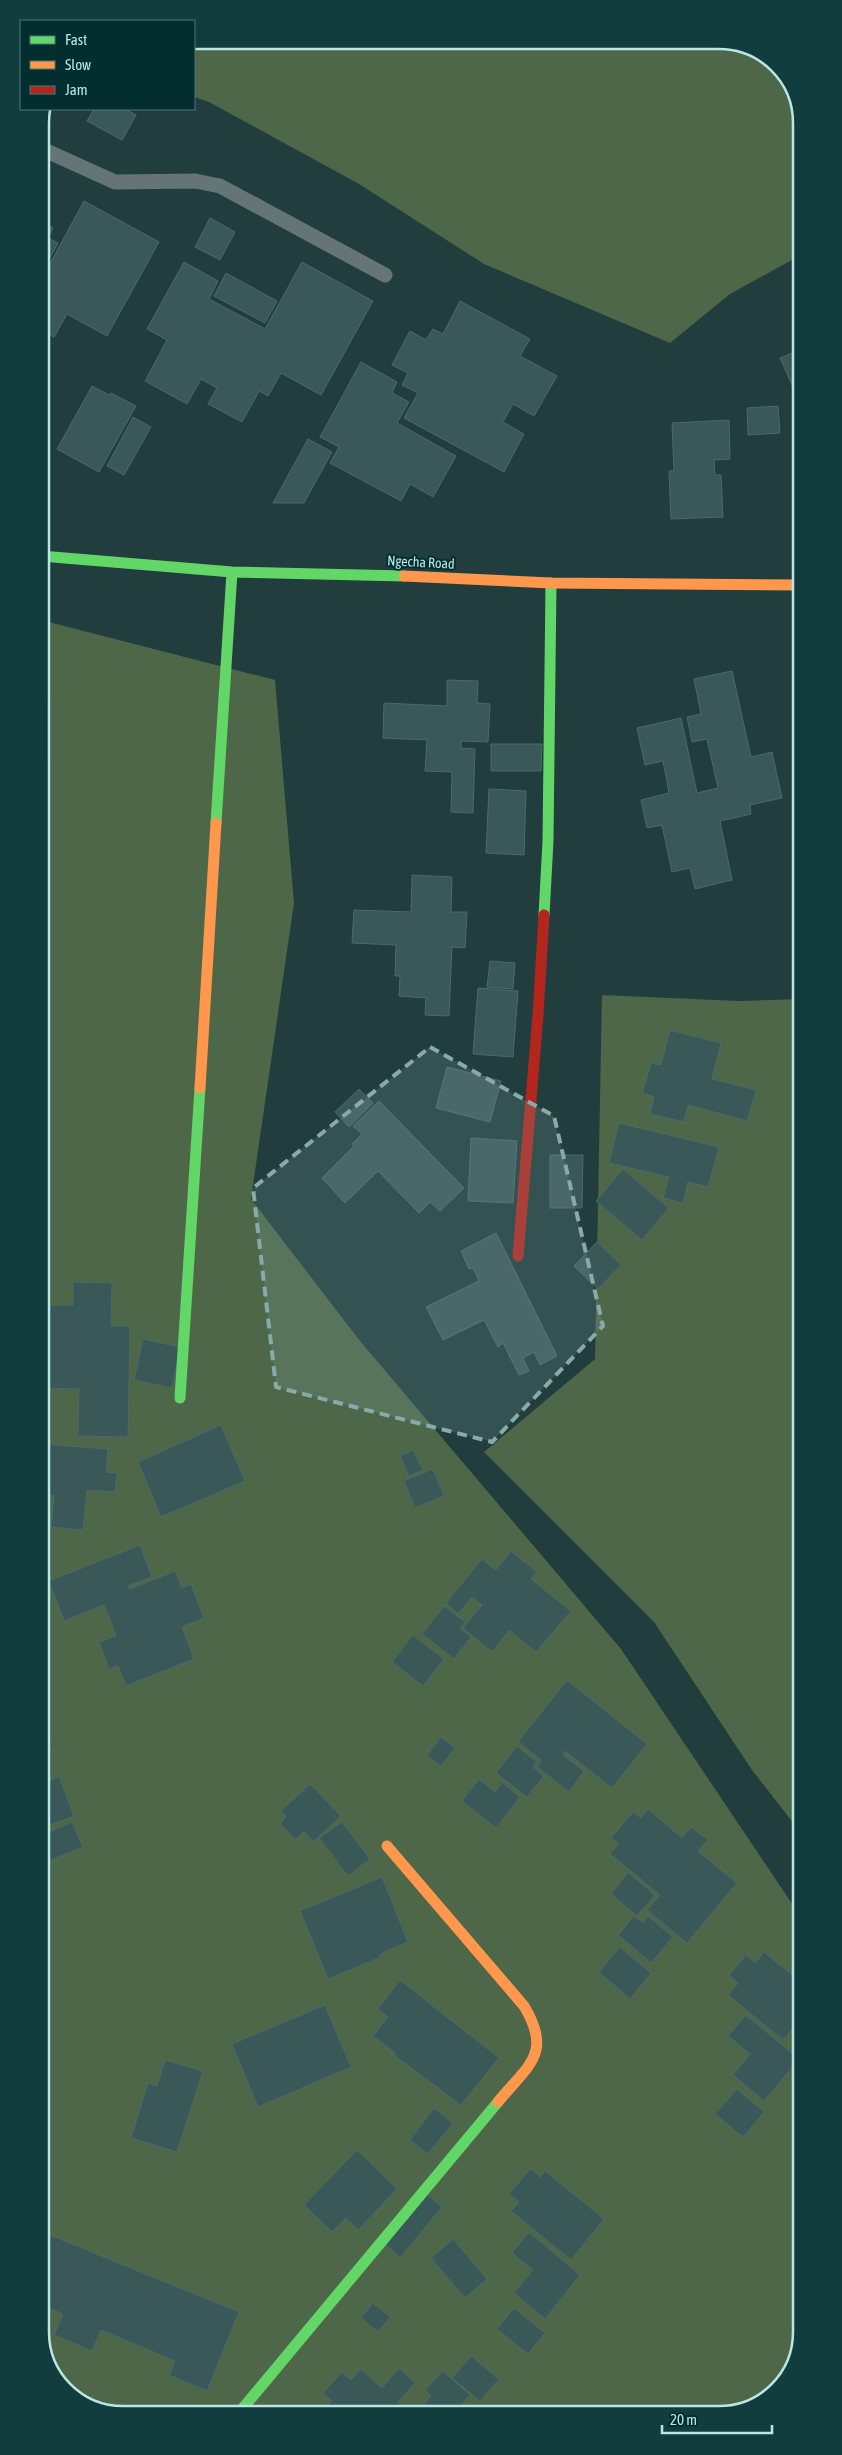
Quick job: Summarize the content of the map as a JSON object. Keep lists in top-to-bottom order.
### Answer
{
  "streets": {
    "street": ["Ngecha Road"]
  },
  "legend": ["Fast", "Slow", "Jam"],
  "scale_bar": "20 m"
}
